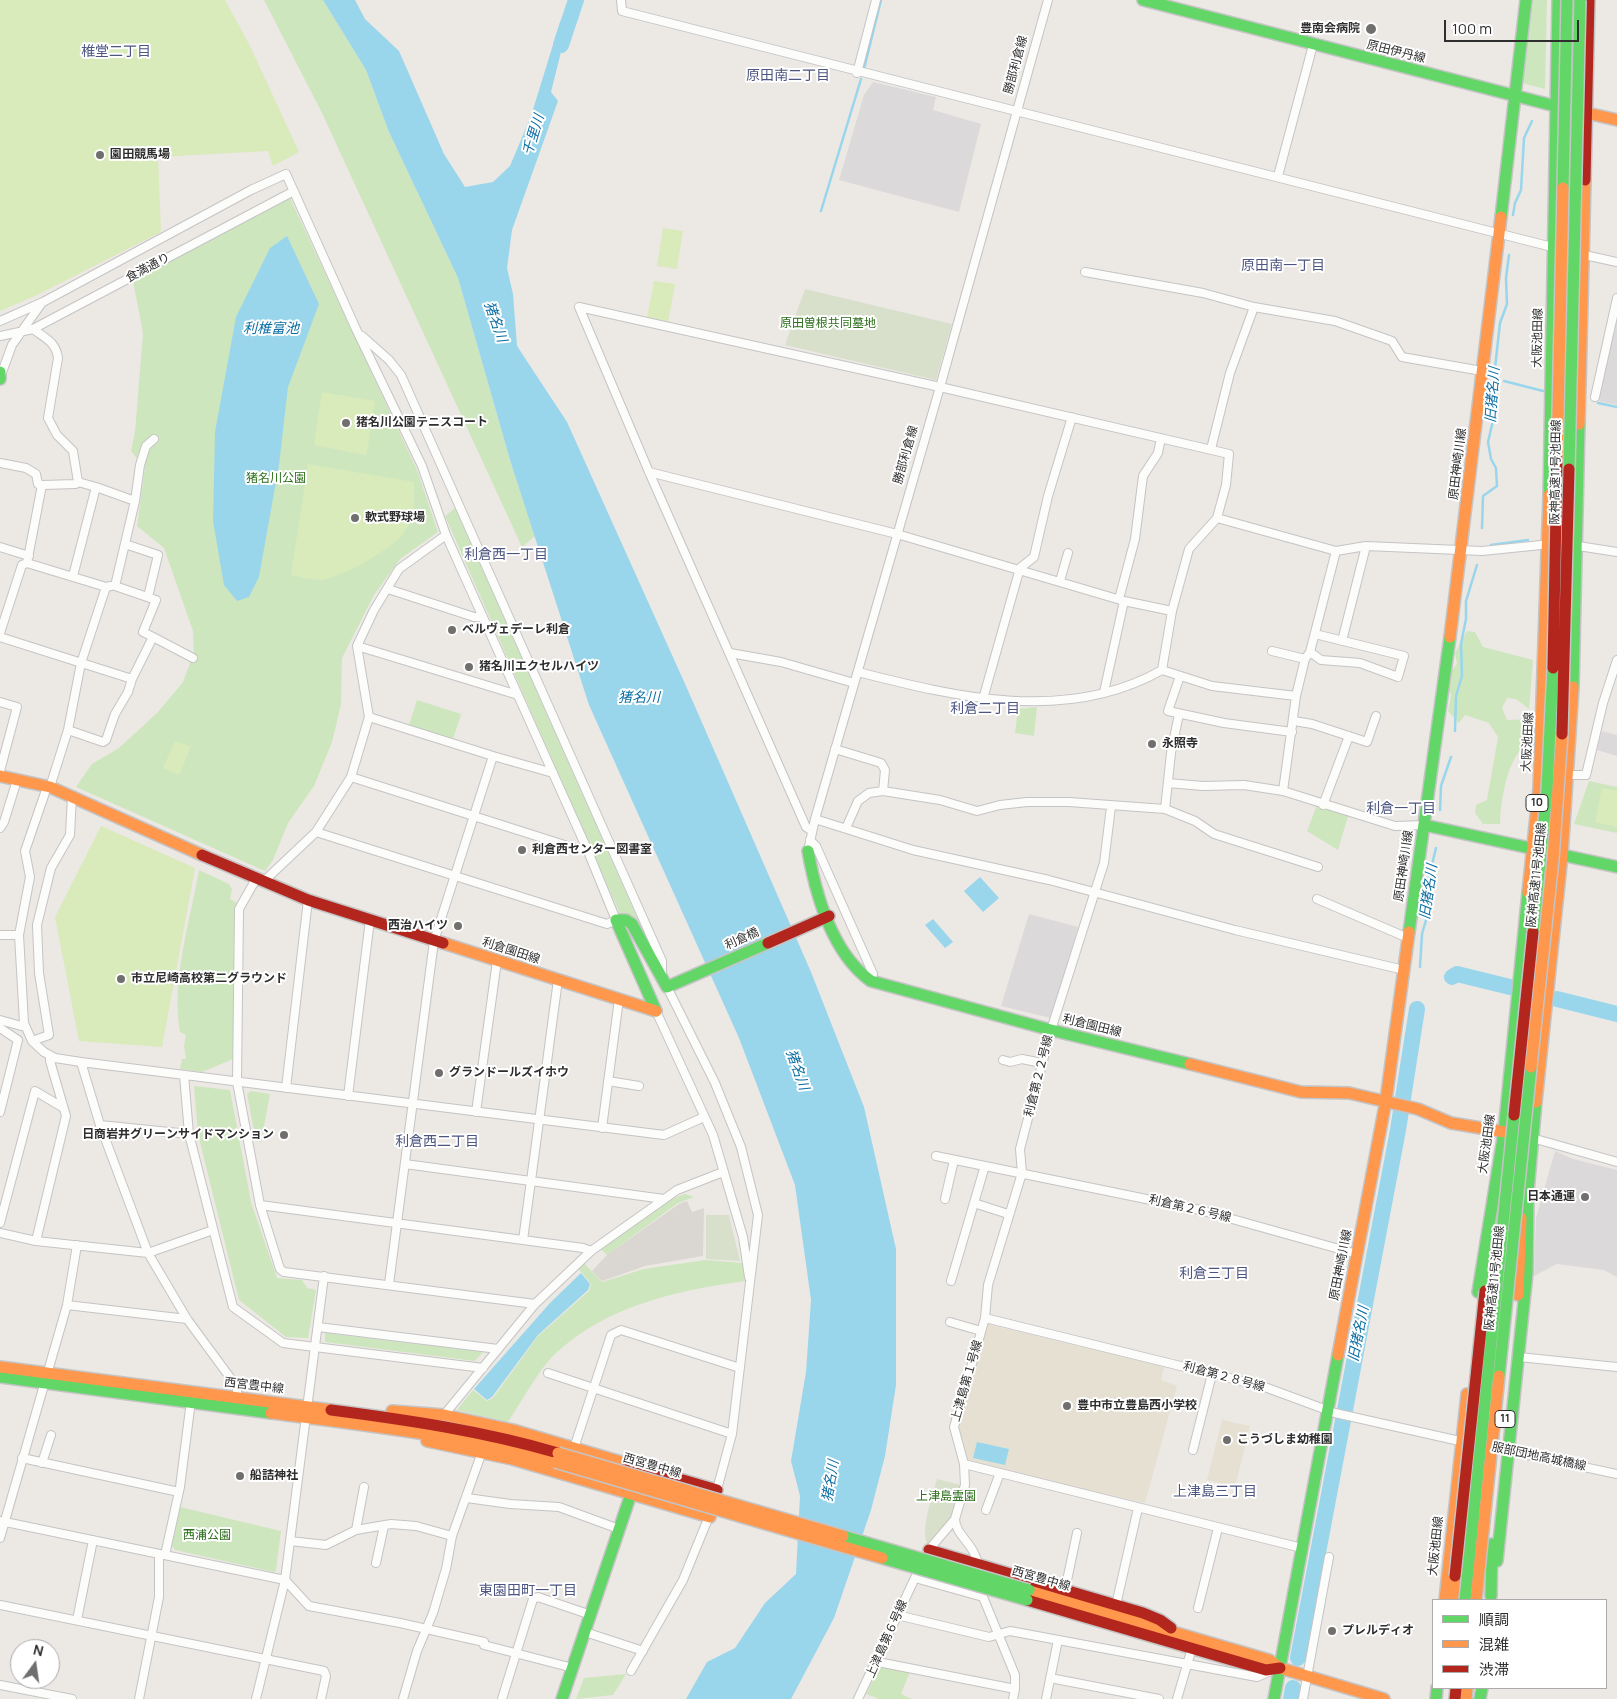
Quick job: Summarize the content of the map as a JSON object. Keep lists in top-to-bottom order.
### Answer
{
  "streets": {
    "main road": [
      "原田伊丹線",
      "勝部利倉線",
      "大阪池田線",
      "原田神崎川線",
      "阪神高速11号池田線",
      "10",
      "利倉橋",
      "利倉園田線",
      "西宮豊中線",
      "11"
    ],
    "street": [
      "食満通り",
      "利倉第２２号線",
      "利倉第２６号線",
      "利倉第２８号線",
      "上津島第１号線",
      "服部団地高城橋線",
      "上津島第６号線"
    ]
  },
  "crossings": [
    ["原田伊丹線", "大阪池田線"],
    ["原田伊丹線", "原田神崎川線"],
    ["原田伊丹線", "10"],
    ["勝部利倉線", "利倉橋"],
    ["勝部利倉線", "利倉園田線"],
    ["大阪池田線", "利倉園田線"],
    ["大阪池田線", "利倉第２８号線"],
    ["大阪池田線", "服部団地高城橋線"],
    ["原田神崎川線", "利倉園田線"],
    ["原田神崎川線", "利倉第２６号線"],
    ["原田神崎川線", "利倉第２８号線"],
    ["原田神崎川線", "西宮豊中線"],
    ["阪神高速11号池田線", "11"],
    ["10", "利倉園田線"],
    ["10", "11"],
    ["10", "服部団地高城橋線"],
    ["利倉橋", "利倉園田線"],
    ["利倉園田線", "利倉第２２号線"],
    ["利倉第２２号線", "利倉第２６号線"],
    ["利倉第２２号線", "利倉第２８号線"],
    ["利倉第２２号線", "上津島第１号線"],
    ["利倉第２８号線", "上津島第１号線"],
    ["利倉第２８号線", "服部団地高城橋線"],
    ["上津島第１号線", "上津島第６号線"]
  ],
  "districts": [
    "椎堂二丁目",
    "原田南二丁目",
    "原田南一丁目",
    "利倉西一丁目",
    "利倉二丁目",
    "利倉一丁目",
    "利倉西二丁目",
    "利倉三丁目",
    "上津島三丁目",
    "東園田町一丁目"
  ],
  "water": [
    "千里川",
    "猪名川",
    "利椎富池",
    "旧猪名川"
  ],
  "parks": [
    "原田曽根共同墓地",
    "猪名川公園",
    "上津島霊園",
    "西浦公園"
  ],
  "places": [
    "豊南会病院",
    "園田競馬場",
    "猪名川公園テニスコート",
    "軟式野球場",
    "ベルヴェデーレ利倉",
    "猪名川エクセルハイツ",
    "永照寺",
    "利倉西センター図書室",
    "西治ハイツ",
    "市立尼崎高校第二グラウンド",
    "グランドールズイホウ",
    "日商岩井グリーンサイドマンション",
    "日本通運",
    "豊中市立豊島西小学校",
    "こうづしま幼稚園",
    "船詰神社",
    "プレルディオ"
  ],
  "legend": ["順調", "混雑", "渋滞"],
  "scale_bar": "100 m",
  "north": "top"
}
